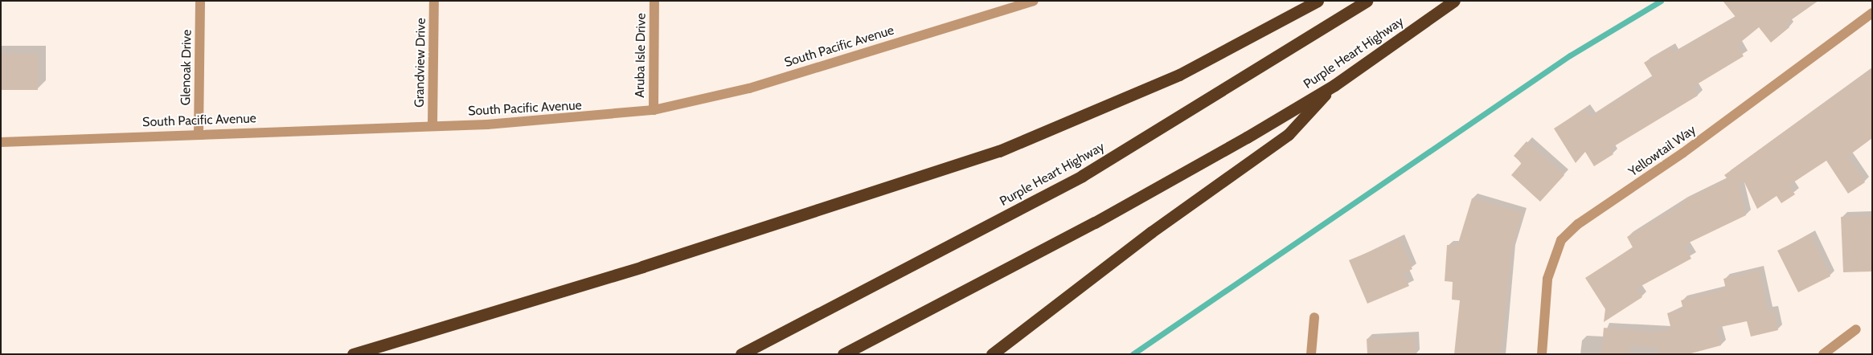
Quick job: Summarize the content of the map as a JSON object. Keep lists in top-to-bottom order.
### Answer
{
  "streets": {
    "highway": ["Purple Heart Highway"],
    "street": [
      "South Pacific Avenue",
      "Aruba Isle Drive",
      "Grandview Drive",
      "Glenoak Drive",
      "Yellowtail Way"
    ]
  },
  "crossings": [
    ["South Pacific Avenue", "Aruba Isle Drive"],
    ["South Pacific Avenue", "Grandview Drive"],
    ["South Pacific Avenue", "Glenoak Drive"]
  ]
}
